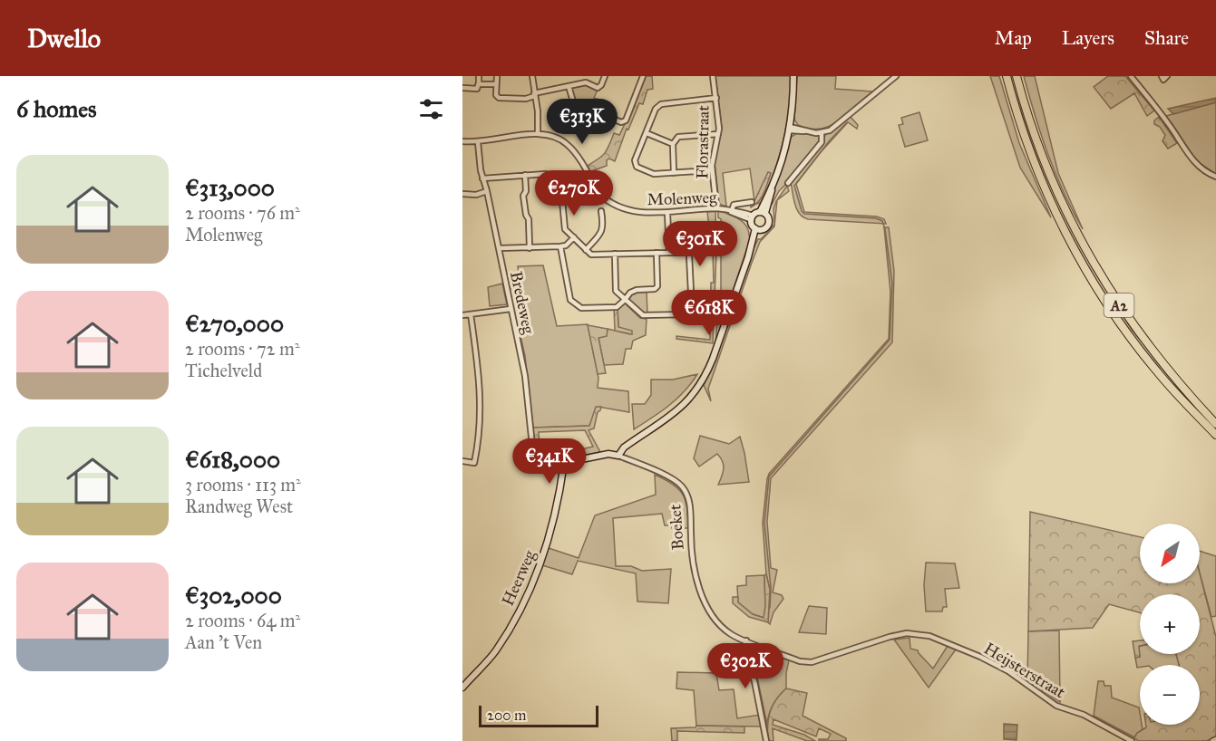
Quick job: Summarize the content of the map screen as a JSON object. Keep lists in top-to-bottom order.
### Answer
{
  "streets": {
    "highway": ["A2"],
    "street": [
      "Florastraat",
      "Molenweg",
      "Bredeweg",
      "Boeket",
      "Heerweg",
      "Heijsterstraat"
    ]
  },
  "crossings": [
    ["Florastraat", "Molenweg"],
    ["Molenweg", "Bredeweg"],
    ["Bredeweg", "Boeket"],
    ["Bredeweg", "Heerweg"],
    ["Boeket", "Heerweg"],
    ["Boeket", "Heijsterstraat"]
  ],
  "scale_bar": "200 m",
  "north": "bottom left",
  "page": {
    "header": "Dwello",
    "nav": ["Map", "Layers", "Share"],
    "heading": "6 homes",
    "price": [
      "€313K",
      "€270K",
      "€301K",
      "€618K",
      "€341K",
      "€302K"
    ],
    "list": [
      {
        "name": "€313,000",
        "note": "2 rooms · 76 m² · Molenweg"
      },
      {
        "name": "€270,000",
        "note": "2 rooms · 72 m² · Tichelveld"
      },
      {
        "name": "€618,000",
        "note": "3 rooms · 113 m² · Randweg West"
      },
      {
        "name": "€302,000",
        "note": "2 rooms · 64 m² · Aan 't Ven"
      }
    ],
    "map_buttons": ["+", "−"],
    "scale": "200 m"
  }
}
